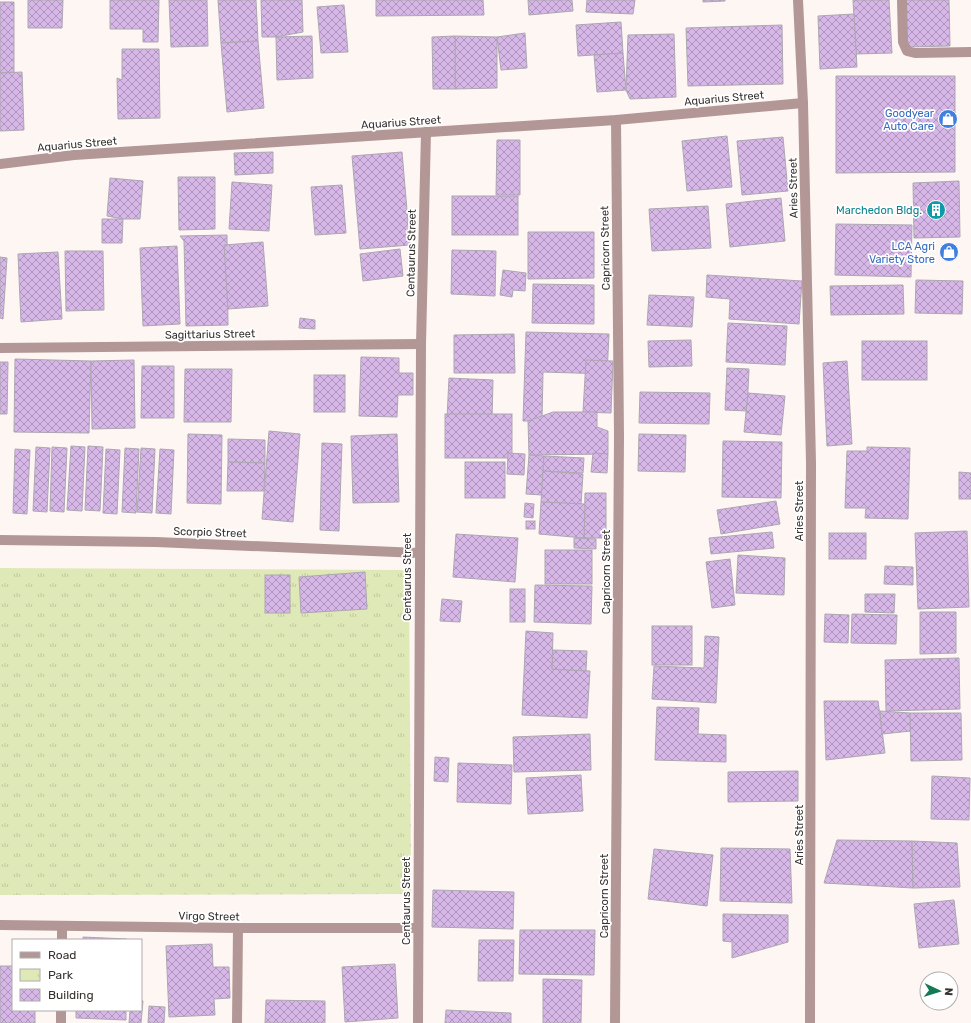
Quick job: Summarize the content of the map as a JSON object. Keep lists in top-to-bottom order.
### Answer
{
  "streets": {
    "street": [
      "Aquarius Street",
      "Aries Street",
      "Capricorn Street",
      "Centaurus Street",
      "Sagittarius Street",
      "Scorpio Street",
      "Virgo Street"
    ]
  },
  "crossings": [
    ["Aquarius Street", "Aries Street"],
    ["Aquarius Street", "Capricorn Street"],
    ["Aquarius Street", "Centaurus Street"],
    ["Centaurus Street", "Sagittarius Street"],
    ["Centaurus Street", "Scorpio Street"],
    ["Centaurus Street", "Virgo Street"]
  ],
  "places": {
    "shop": ["Goodyear Auto Care", "LCA Agri Variety Store"],
    "building": ["Marchedon Bldg."]
  },
  "legend": ["Road", "Park", "Building"],
  "north": "right"
}
